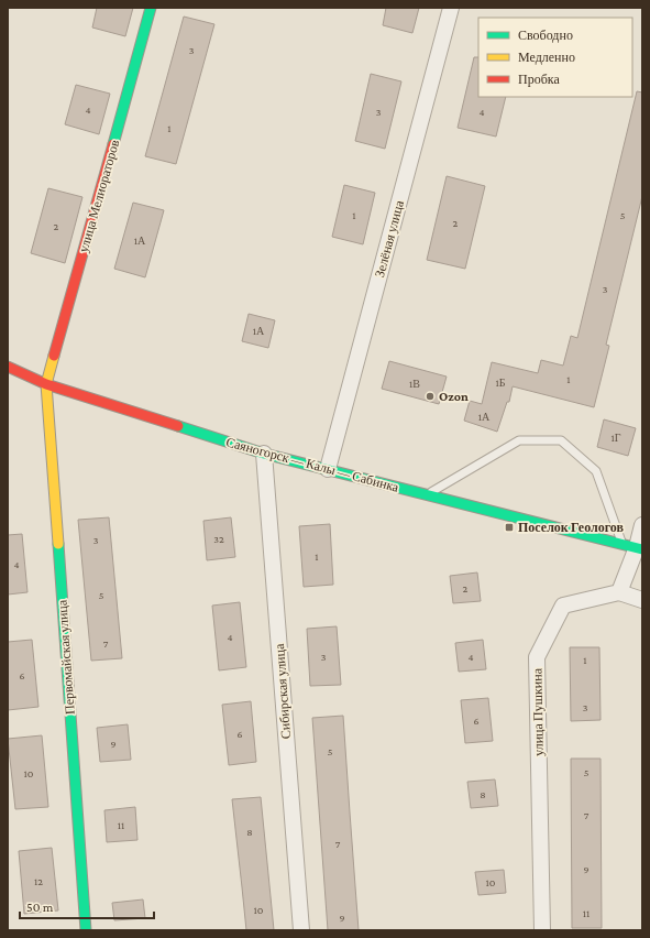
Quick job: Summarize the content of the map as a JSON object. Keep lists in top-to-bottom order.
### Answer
{
  "streets": {
    "street": [
      "улица Мелиораторов",
      "Зелёная улица",
      "Саяногорск — Калы — Сабинка",
      "Первомайская улица",
      "Сибирская улица",
      "улица Пушкина"
    ]
  },
  "crossings": [
    ["улица Мелиораторов", "Саяногорск — Калы — Сабинка"],
    ["улица Мелиораторов", "Первомайская улица"],
    ["Зелёная улица", "Саяногорск — Калы — Сабинка"],
    ["Саяногорск — Калы — Сабинка", "Первомайская улица"],
    ["Саяногорск — Калы — Сабинка", "Сибирская улица"]
  ],
  "places": {
    "other": ["Ozon"],
    "transit": ["Поселок Геологов"]
  },
  "house_numbers": [
    "3",
    "4",
    "3",
    "4",
    "1",
    "1",
    "5",
    "2",
    "2",
    "1А",
    "3",
    "1А",
    "1",
    "1Б",
    "1В",
    "1А",
    "1Г",
    "32",
    "3",
    "1",
    "4",
    "2",
    "5",
    "4",
    "7",
    "3",
    "4",
    "1",
    "6",
    "3",
    "6",
    "6",
    "9",
    "5",
    "5",
    "10",
    "8",
    "7",
    "11",
    "8",
    "7",
    "9",
    "12",
    "10",
    "10",
    "11",
    "9"
  ],
  "legend": ["Свободно", "Медленно", "Пробка"],
  "scale_bar": "50 m"
}
